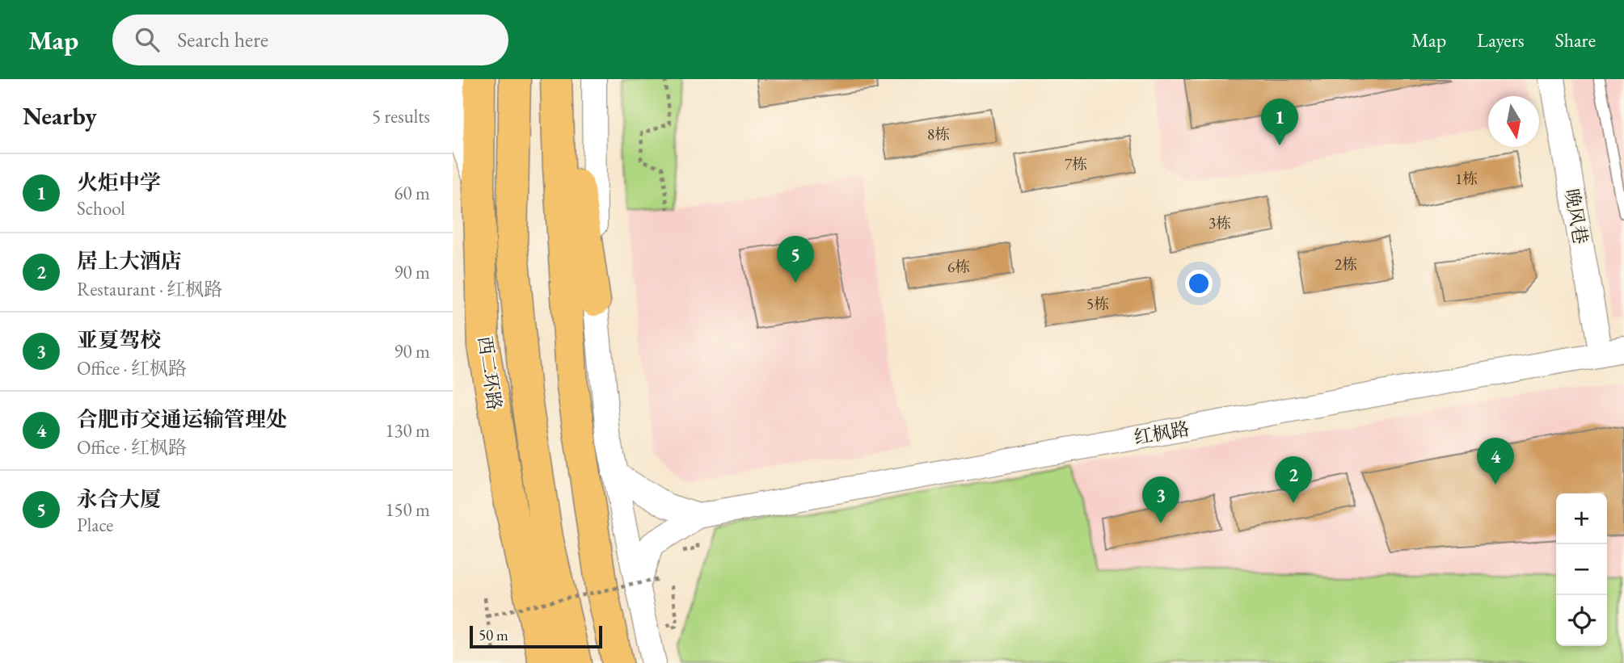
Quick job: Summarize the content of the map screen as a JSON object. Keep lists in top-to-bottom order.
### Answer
{
  "streets": {
    "highway": ["西二环路"],
    "street": ["晚风巷", "红枫路"]
  },
  "crossings": [
    ["晚风巷", "红枫路"]
  ],
  "house_numbers": [
    "8栋",
    "7栋",
    "1栋",
    "3栋",
    "2栋",
    "6栋",
    "5栋"
  ],
  "scale_bar": "50 m",
  "north": "bottom",
  "page": {
    "header": "Map",
    "search": "Search here",
    "nav": ["Map", "Layers", "Share"],
    "heading": ["Nearby", "5 results"],
    "pins": [
      "1",
      "5",
      "4",
      "2",
      "3"
    ],
    "list": [
      {
        "mark": "1",
        "name": "火炬中学",
        "note": "School",
        "value": "60 m"
      },
      {
        "mark": "2",
        "name": "居上大酒店",
        "note": "Restaurant · 红枫路",
        "value": "90 m"
      },
      {
        "mark": "3",
        "name": "亚夏驾校",
        "note": "Office · 红枫路",
        "value": "90 m"
      },
      {
        "mark": "4",
        "name": "合肥市交通运输管理处",
        "note": "Office · 红枫路",
        "value": "130 m"
      },
      {
        "mark": "5",
        "name": "永合大厦",
        "note": "Place",
        "value": "150 m"
      }
    ],
    "map_buttons": ["+", "−"],
    "scale": "50 m"
  }
}
